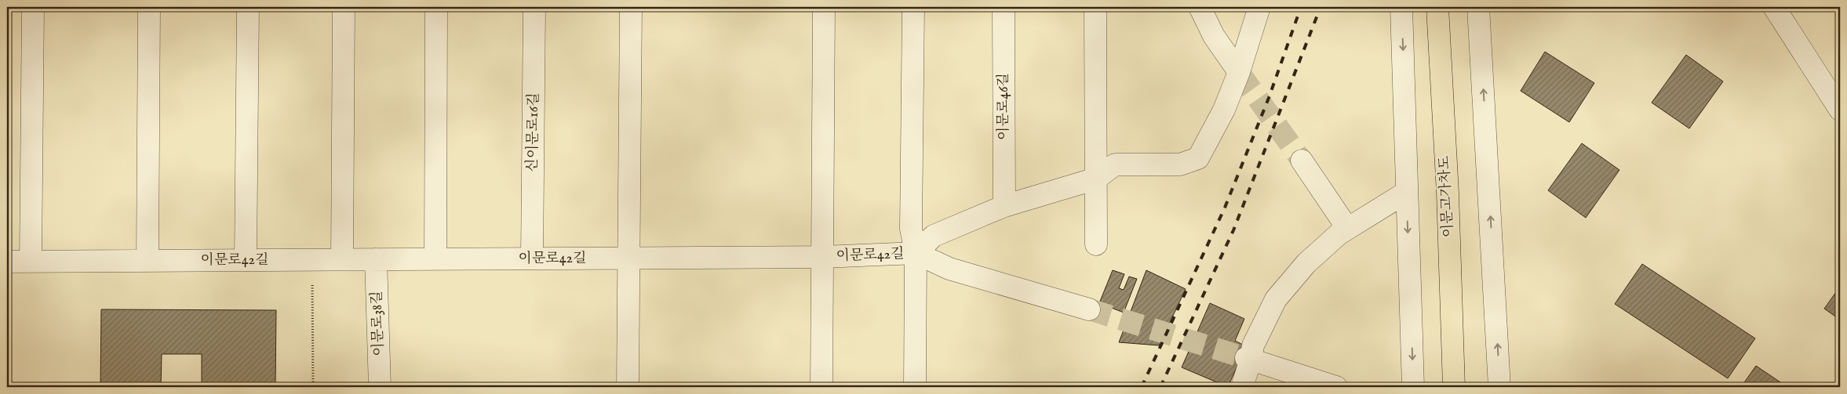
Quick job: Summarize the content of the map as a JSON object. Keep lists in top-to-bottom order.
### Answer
{
  "streets": {
    "main road": ["이문고가차도"],
    "street": [
      "이문로46길",
      "신이문로16길",
      "이문로42길",
      "이문로38길"
    ]
  },
  "crossings": [
    ["신이문로16길", "이문로42길"],
    ["이문로42길", "이문로38길"]
  ]
}
